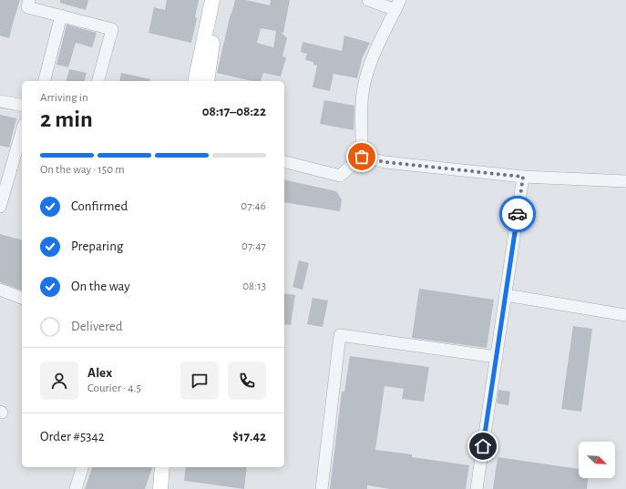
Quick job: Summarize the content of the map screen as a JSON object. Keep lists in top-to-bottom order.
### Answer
{
  "north": "bottom right",
  "page": {
    "heading": ["2 min", "Arriving in", "08:17–08:22"],
    "panel": [
      "Alex",
      "Courier · 4.5",
      "Order #5342",
      "$17.42"
    ],
    "bar": "On the way · 150 m",
    "list": [
      ["Confirmed", "07:46"],
      ["Preparing", "07:47"],
      ["On the way", "08:13"],
      "Delivered"
    ]
  }
}
